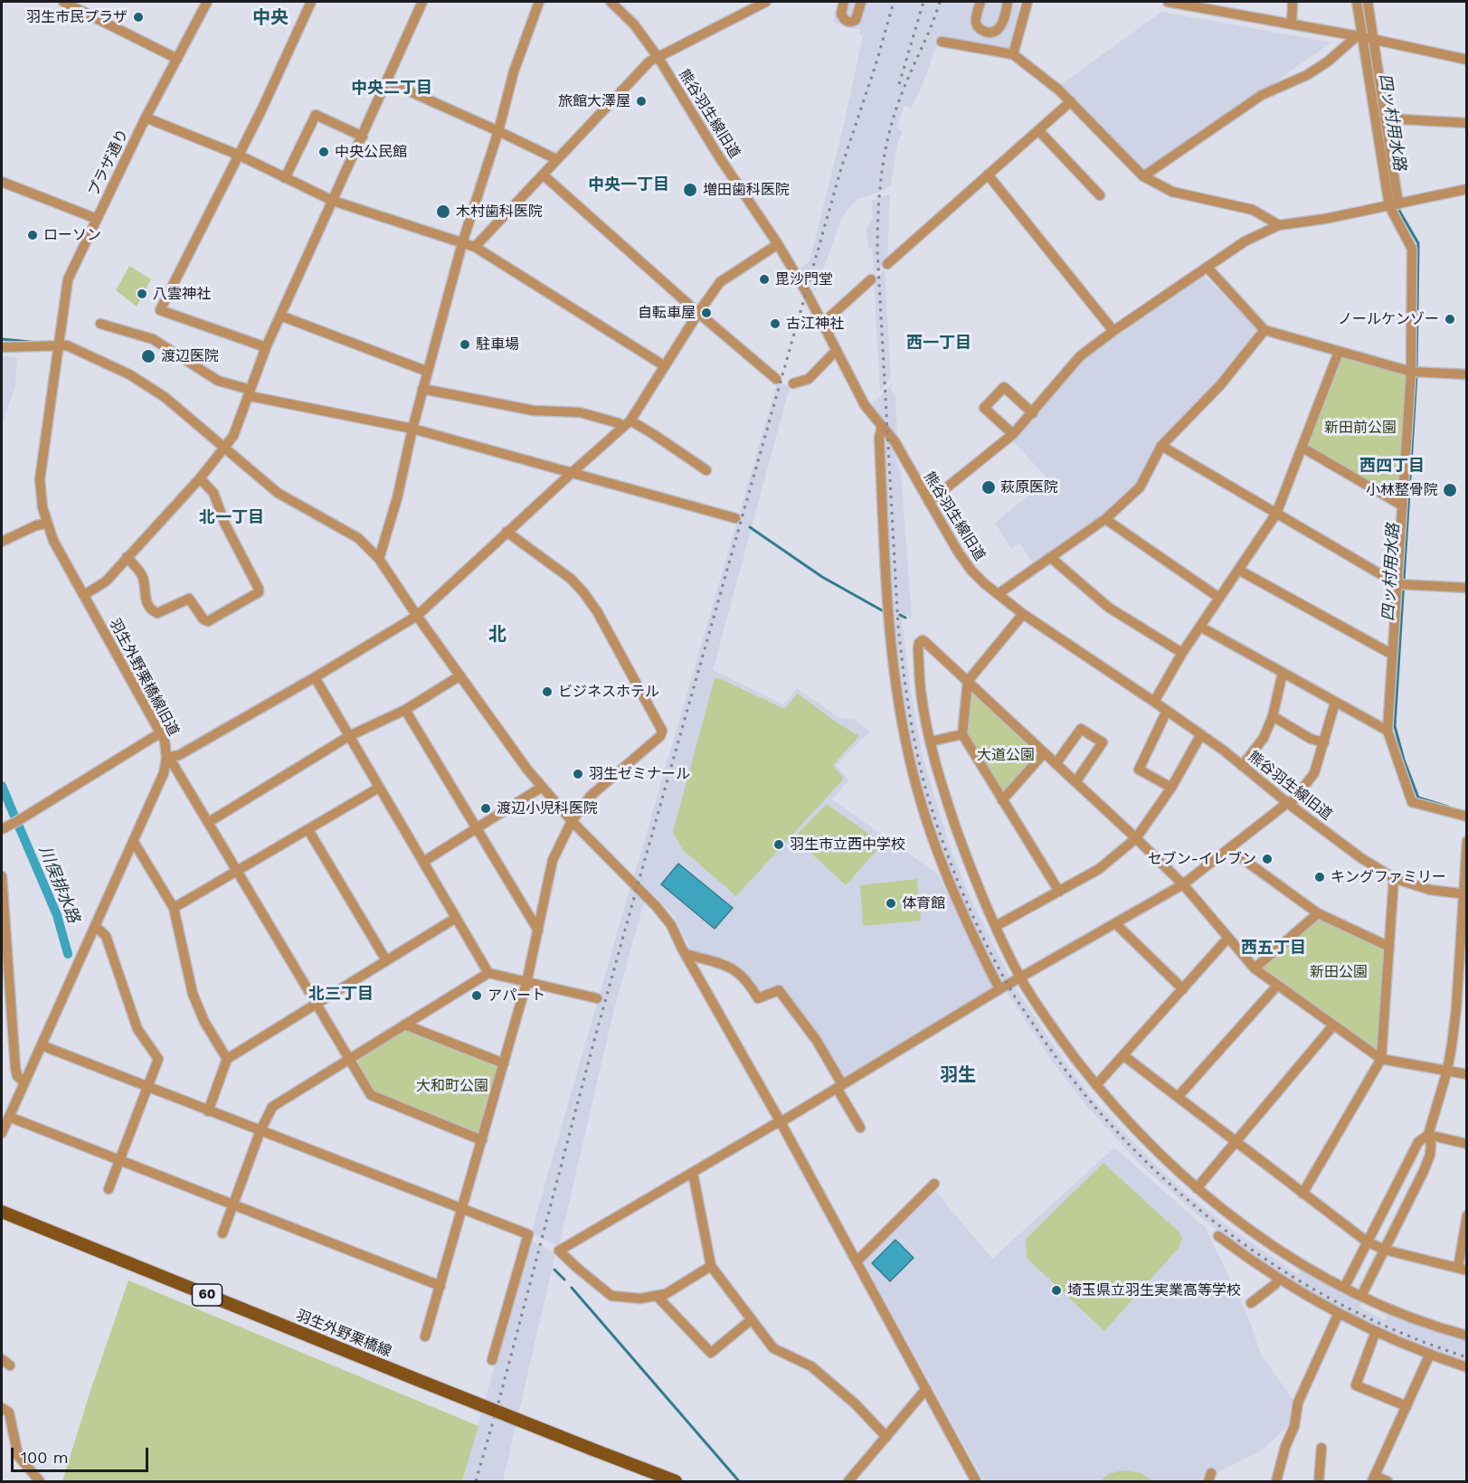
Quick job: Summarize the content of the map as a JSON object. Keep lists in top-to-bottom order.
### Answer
{
  "streets": {
    "main road": ["60", "羽生外野栗橋線"],
    "street": ["熊谷羽生線旧道", "プラザ通り", "羽生外野栗橋線旧道"]
  },
  "crossings": [
    ["プラザ通り", "羽生外野栗橋線旧道"]
  ],
  "districts": [
    "中央",
    "中央二丁目",
    "中央一丁目",
    "西一丁目",
    "西四丁目",
    "北一丁目",
    "北",
    "西五丁目",
    "北三丁目",
    "羽生"
  ],
  "water": ["四ッ村用水路", "川俣排水路"],
  "parks": [
    "新田前公園",
    "大道公園",
    "新田公園",
    "大和町公園"
  ],
  "places": [
    "羽生市民プラザ",
    "旅館大澤屋",
    "中央公民館",
    "増田歯科医院",
    "木村歯科医院",
    "ローソン",
    "毘沙門堂",
    "八雲神社",
    "自転車屋",
    "ノールケンゾー",
    "古江神社",
    "駐車場",
    "渡辺医院",
    "萩原医院",
    "小林整骨院",
    "ビジネスホテル",
    "羽生ゼミナール",
    "渡辺小児科医院",
    "羽生市立西中学校",
    "セブン-イレブン",
    "キングファミリー",
    "体育館",
    "アパート",
    "埼玉県立羽生実業高等学校"
  ],
  "scale_bar": "100 m"
}
